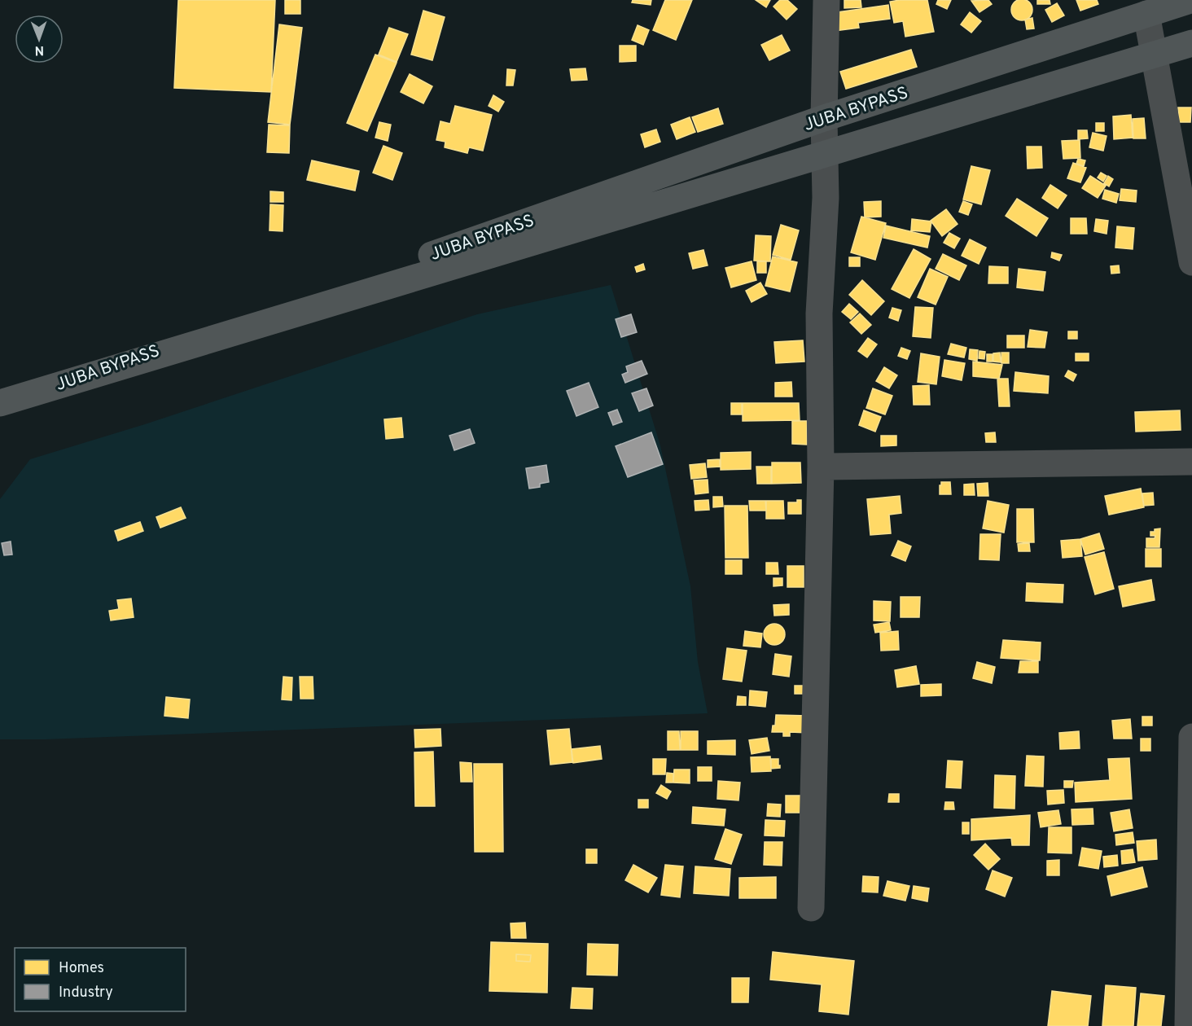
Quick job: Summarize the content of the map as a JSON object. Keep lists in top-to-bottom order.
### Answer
{
  "streets": {
    "main road": ["JUBA BYPASS"]
  },
  "legend": ["Homes", "Industry"],
  "north": "bottom"
}
